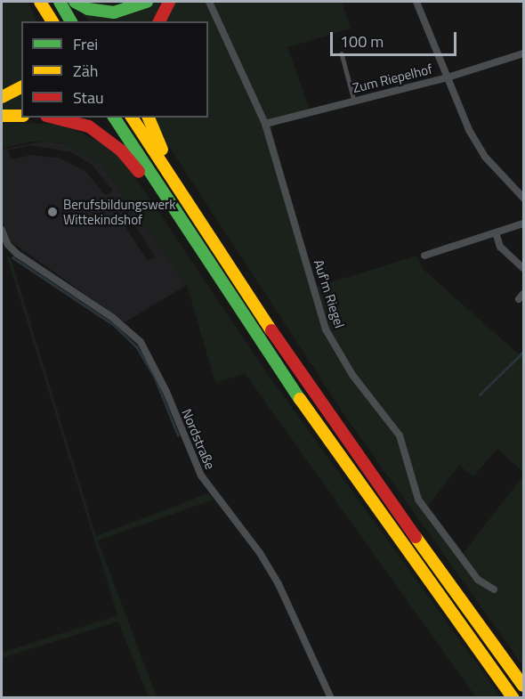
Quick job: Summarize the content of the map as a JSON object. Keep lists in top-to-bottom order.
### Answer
{
  "streets": {
    "street": ["Zum Riepelhof", "Auf'm Riegel", "Nordstraße"]
  },
  "crossings": [
    ["Zum Riepelhof", "Auf'm Riegel"]
  ],
  "places": ["Berufsbildungswerk Wittekindshof"],
  "legend": ["Frei", "Zäh", "Stau"],
  "scale_bar": "100 m"
}
